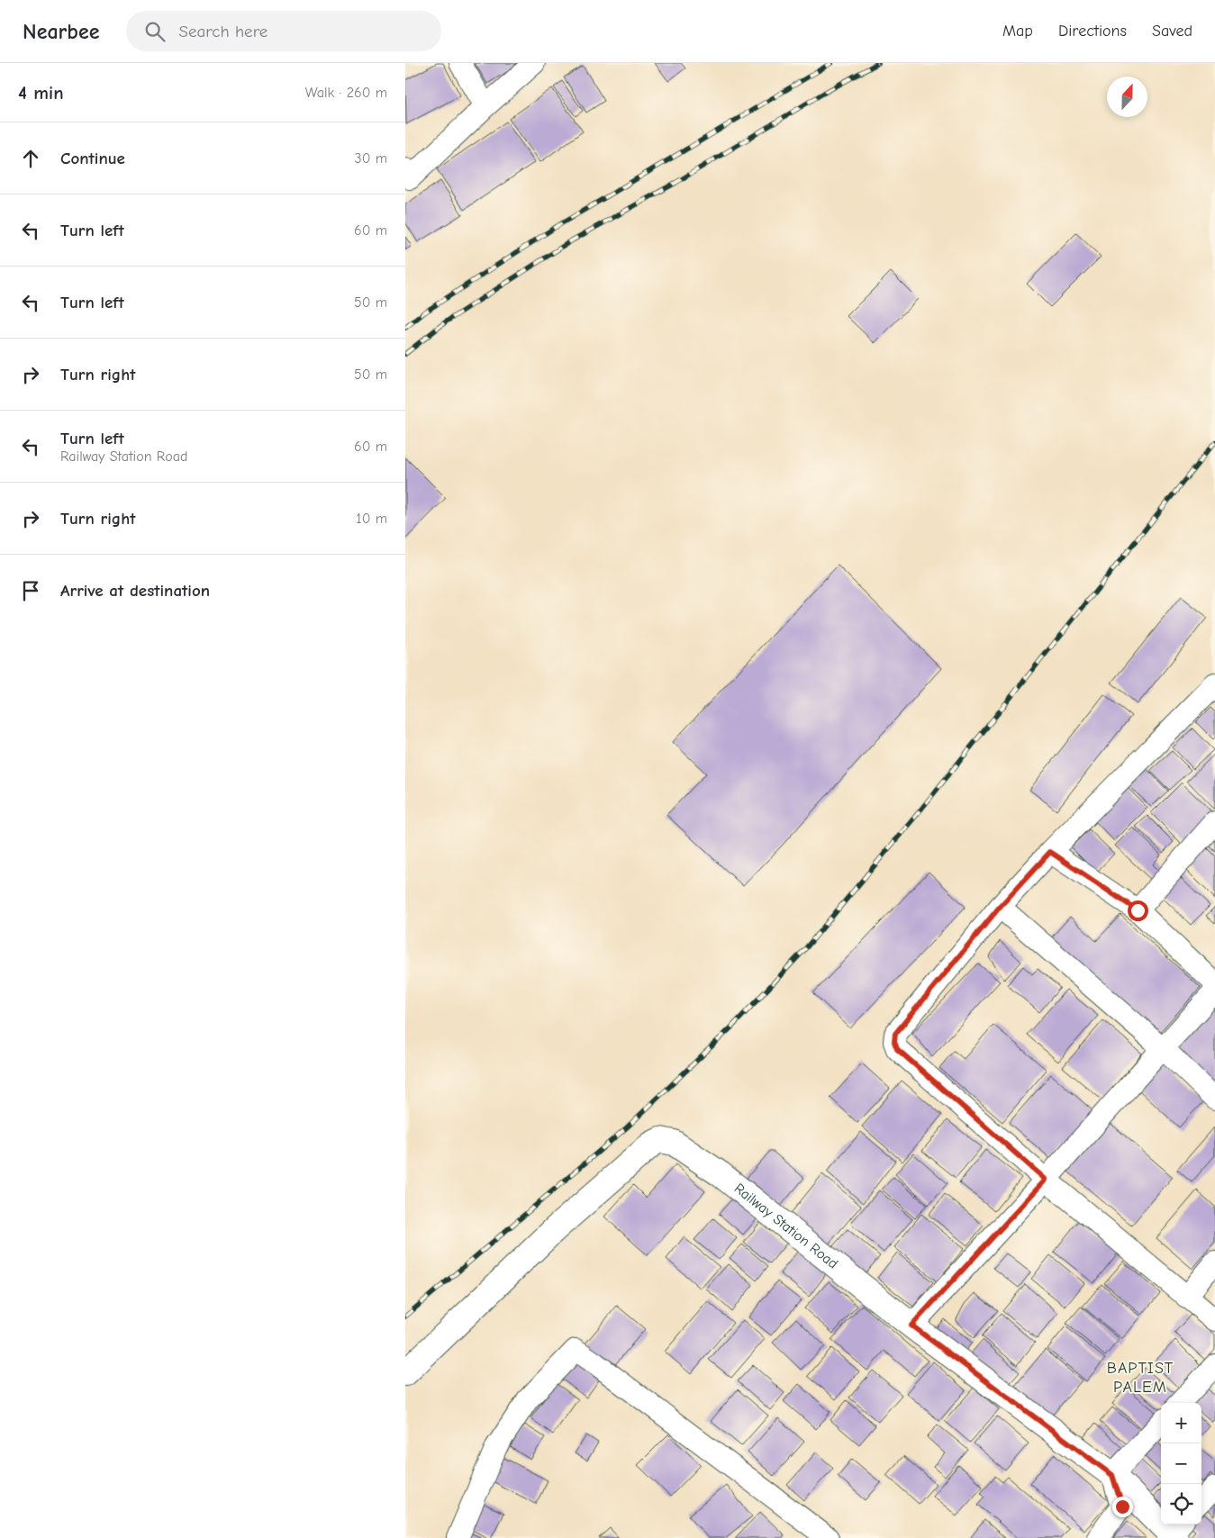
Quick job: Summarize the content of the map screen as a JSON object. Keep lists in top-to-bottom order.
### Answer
{
  "streets": {
    "street": ["Railway Station Road"]
  },
  "districts": ["BAPTIST PALEM"],
  "north": "top",
  "page": {
    "header": "Nearbee",
    "search": "Search here",
    "nav": ["Map", "Directions", "Saved"],
    "heading": ["4 min", "Walk · 260 m"],
    "list": [
      ["Continue", "30 m"],
      ["Turn left", "60 m"],
      ["Turn left", "50 m"],
      ["Turn right", "50 m"],
      ["Turn left", "Railway Station Road", "60 m"],
      ["Turn right", "10 m"],
      "Arrive at destination"
    ],
    "map_buttons": ["+", "−"]
  }
}
